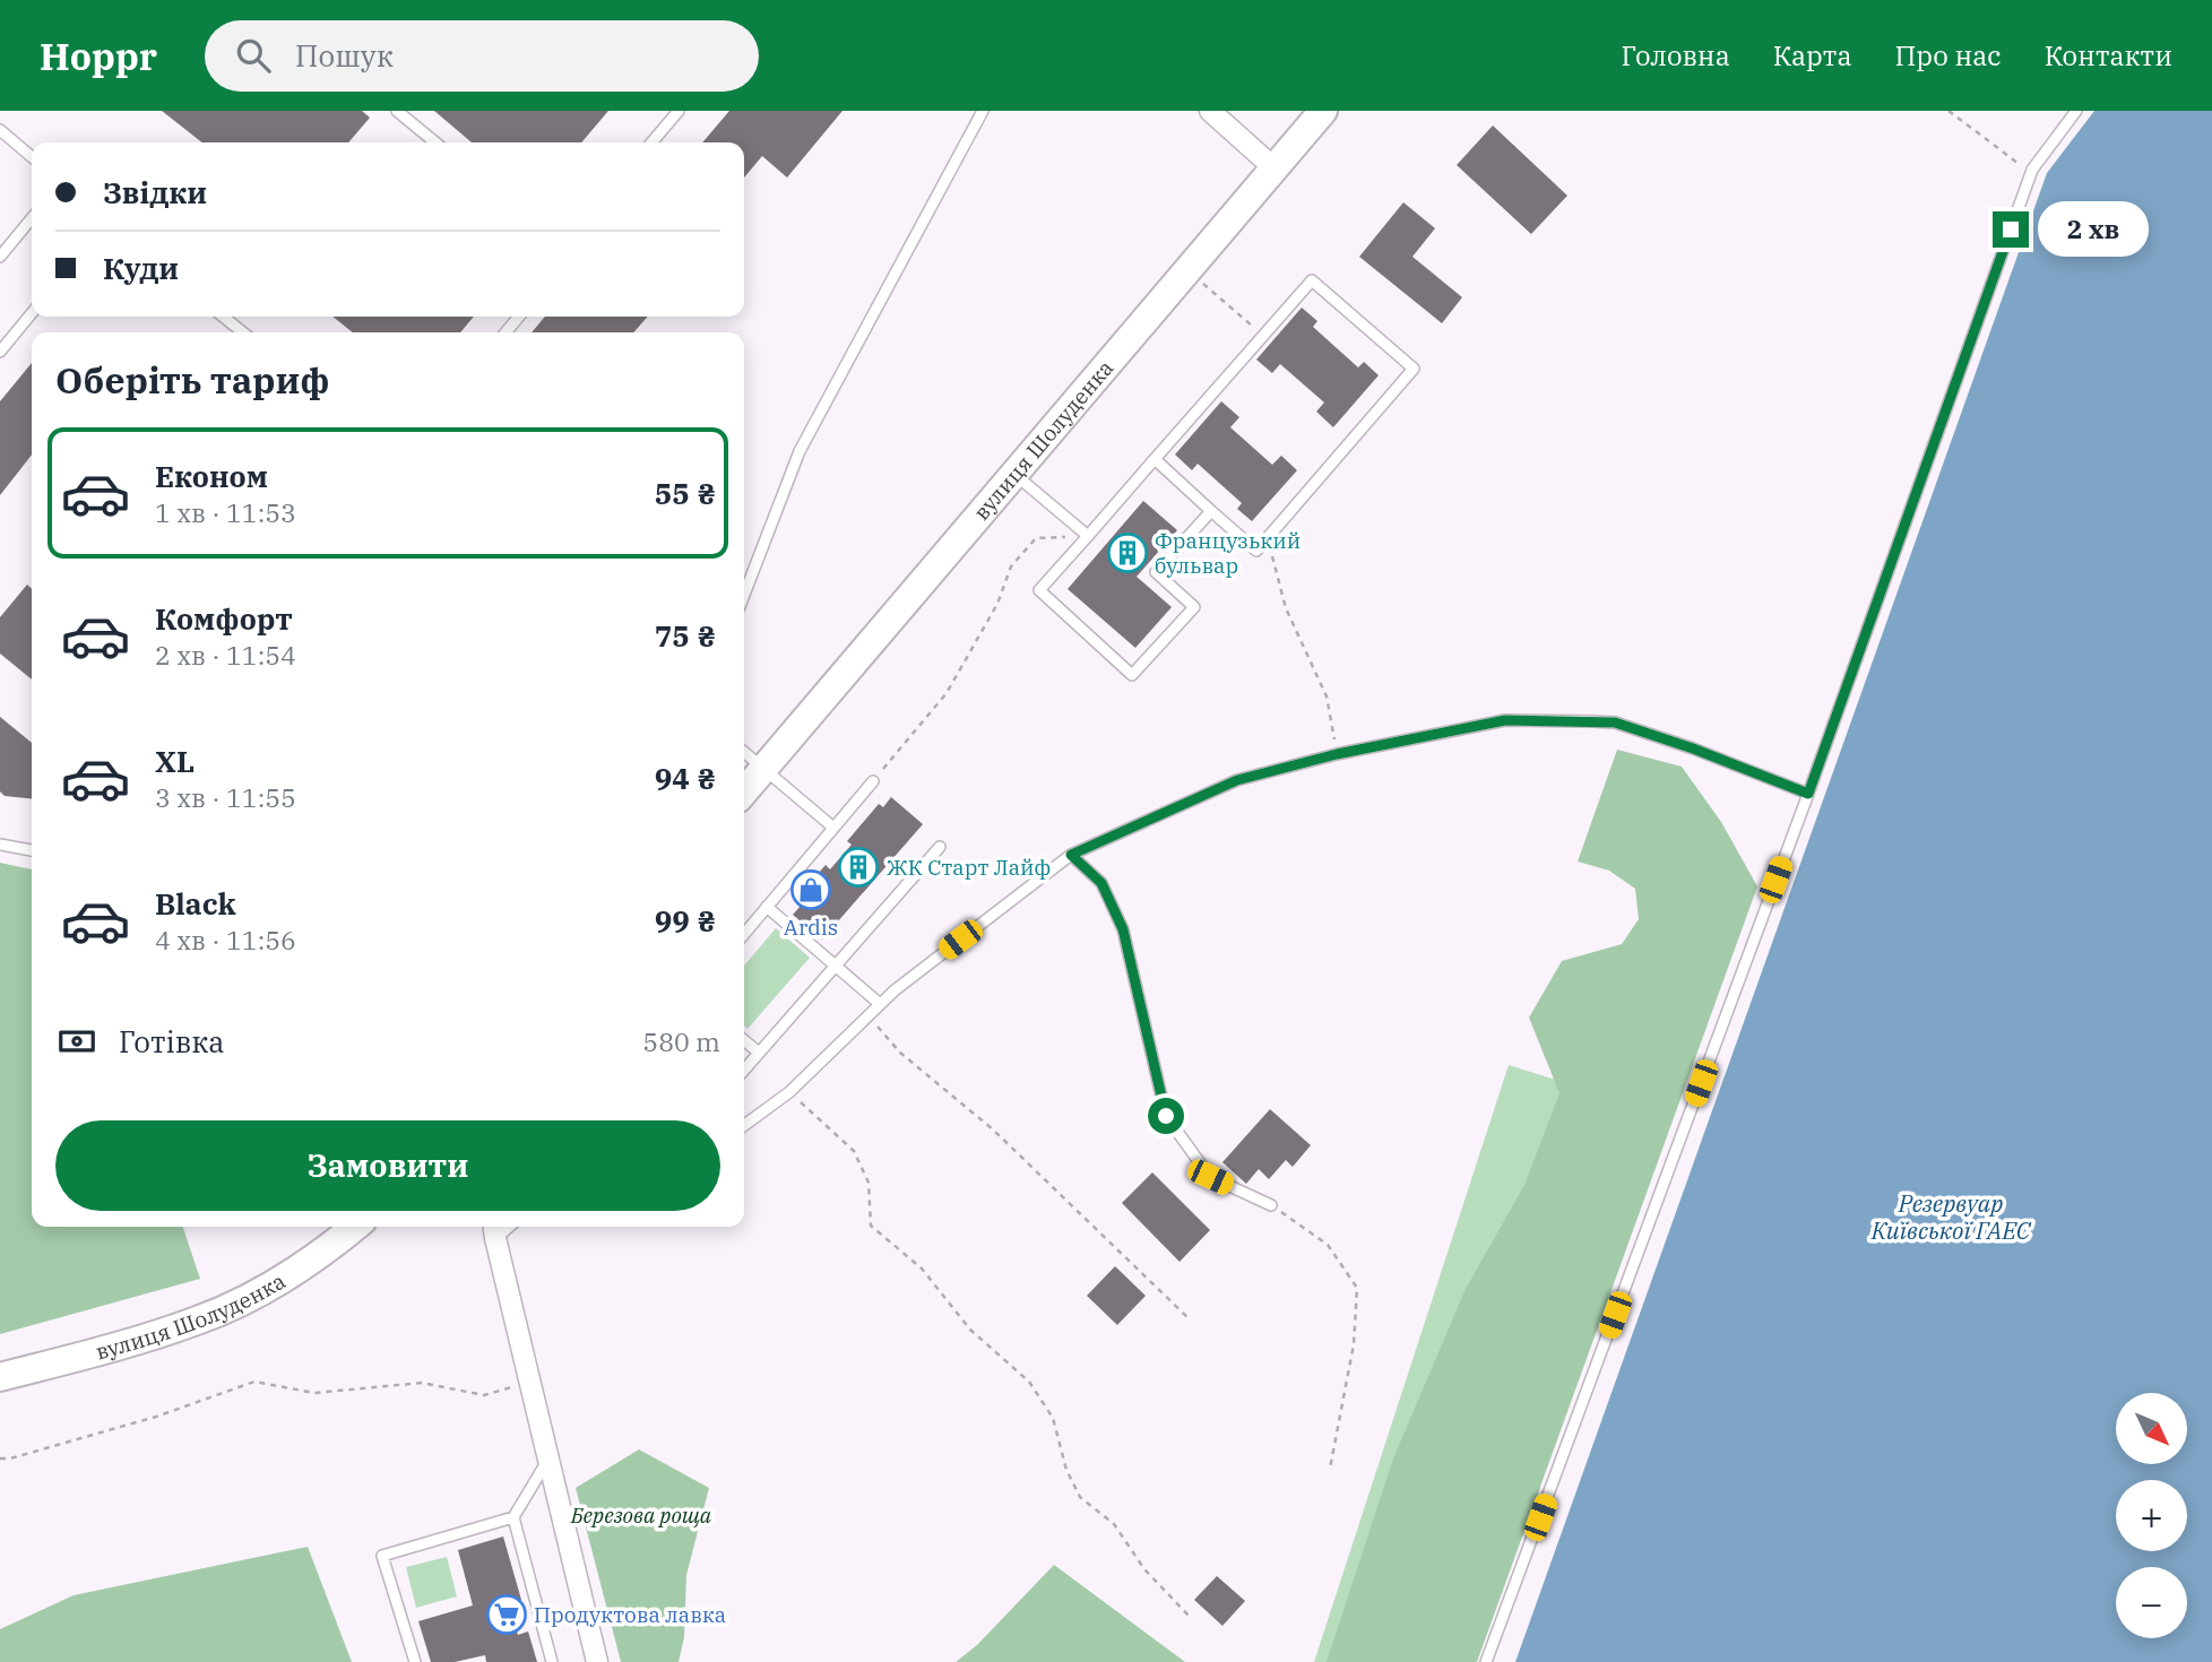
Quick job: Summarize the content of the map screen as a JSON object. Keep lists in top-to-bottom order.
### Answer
{
  "streets": {
    "main road": ["вулиця Шолуденка"]
  },
  "water": ["Резервуар Київської ГАЕС"],
  "parks": ["Березова роща"],
  "places": {
    "building": ["Французький бульвар", "ЖК Старт Лайф"],
    "shop": ["Ardis"],
    "supermarket": ["Продуктова лавка"]
  },
  "north": "bottom right",
  "page": {
    "header": "Hoppr",
    "search": "Пошук",
    "nav": [
      "Головна",
      "Карта",
      "Про нас",
      "Контакти"
    ],
    "banner": ["Звідки", "Куди"],
    "bubble": "2 хв",
    "heading": "Оберіть тариф",
    "list": [
      {
        "name": "Економ",
        "note": "1 хв · 11:53",
        "value": "55 ₴"
      },
      {
        "name": "Комфорт",
        "note": "2 хв · 11:54",
        "value": "75 ₴"
      },
      {
        "name": "XL",
        "note": "3 хв · 11:55",
        "value": "94 ₴"
      },
      {
        "name": "Black",
        "note": "4 хв · 11:56",
        "value": "99 ₴"
      }
    ],
    "pay": ["Готівка", "580 m"],
    "buttons": "Замовити",
    "map_buttons": ["+", "−"]
  }
}
